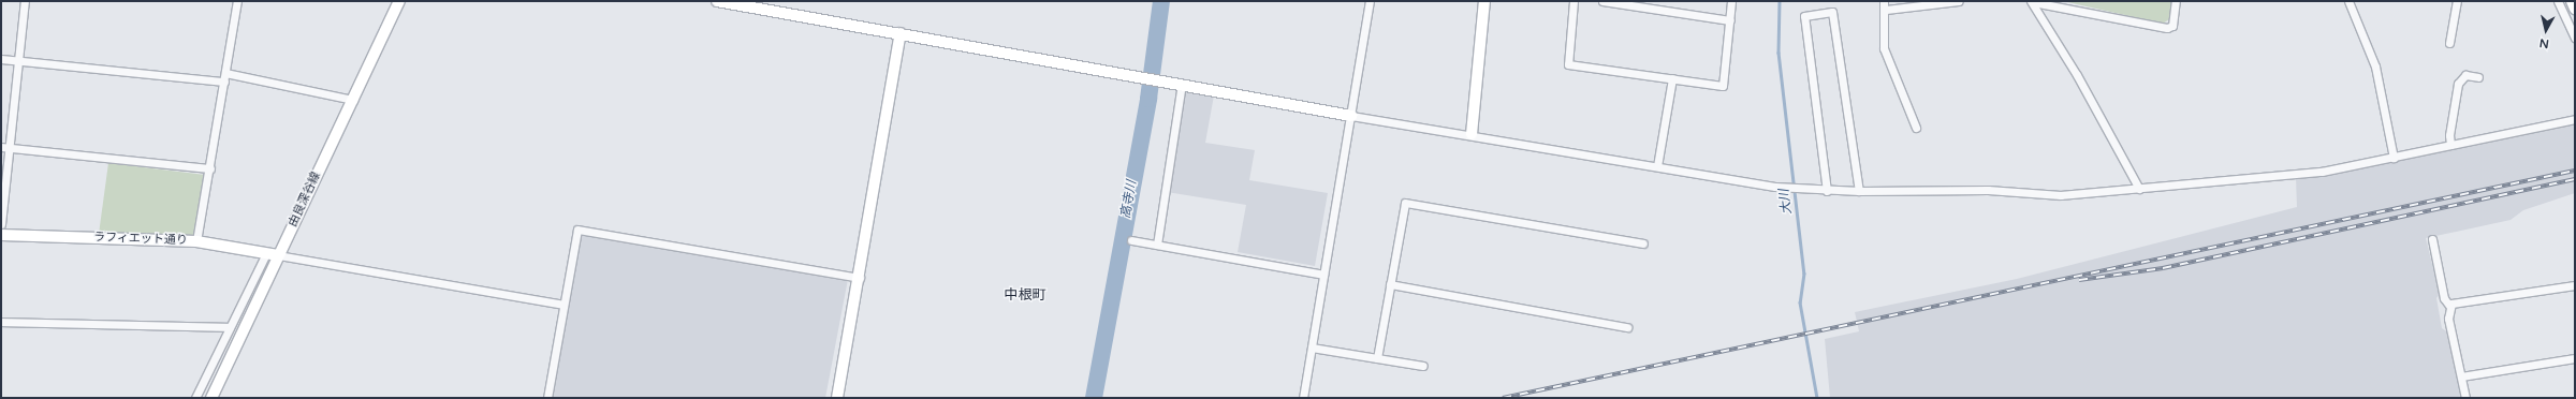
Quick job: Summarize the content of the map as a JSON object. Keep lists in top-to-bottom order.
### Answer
{
  "streets": {
    "street": ["由良深谷線", "ラフィエット通り"]
  },
  "crossings": [
    ["由良深谷線", "ラフィエット通り"]
  ],
  "districts": ["中根町"],
  "water": ["高寺川", "大川"],
  "north": "bottom"
}
